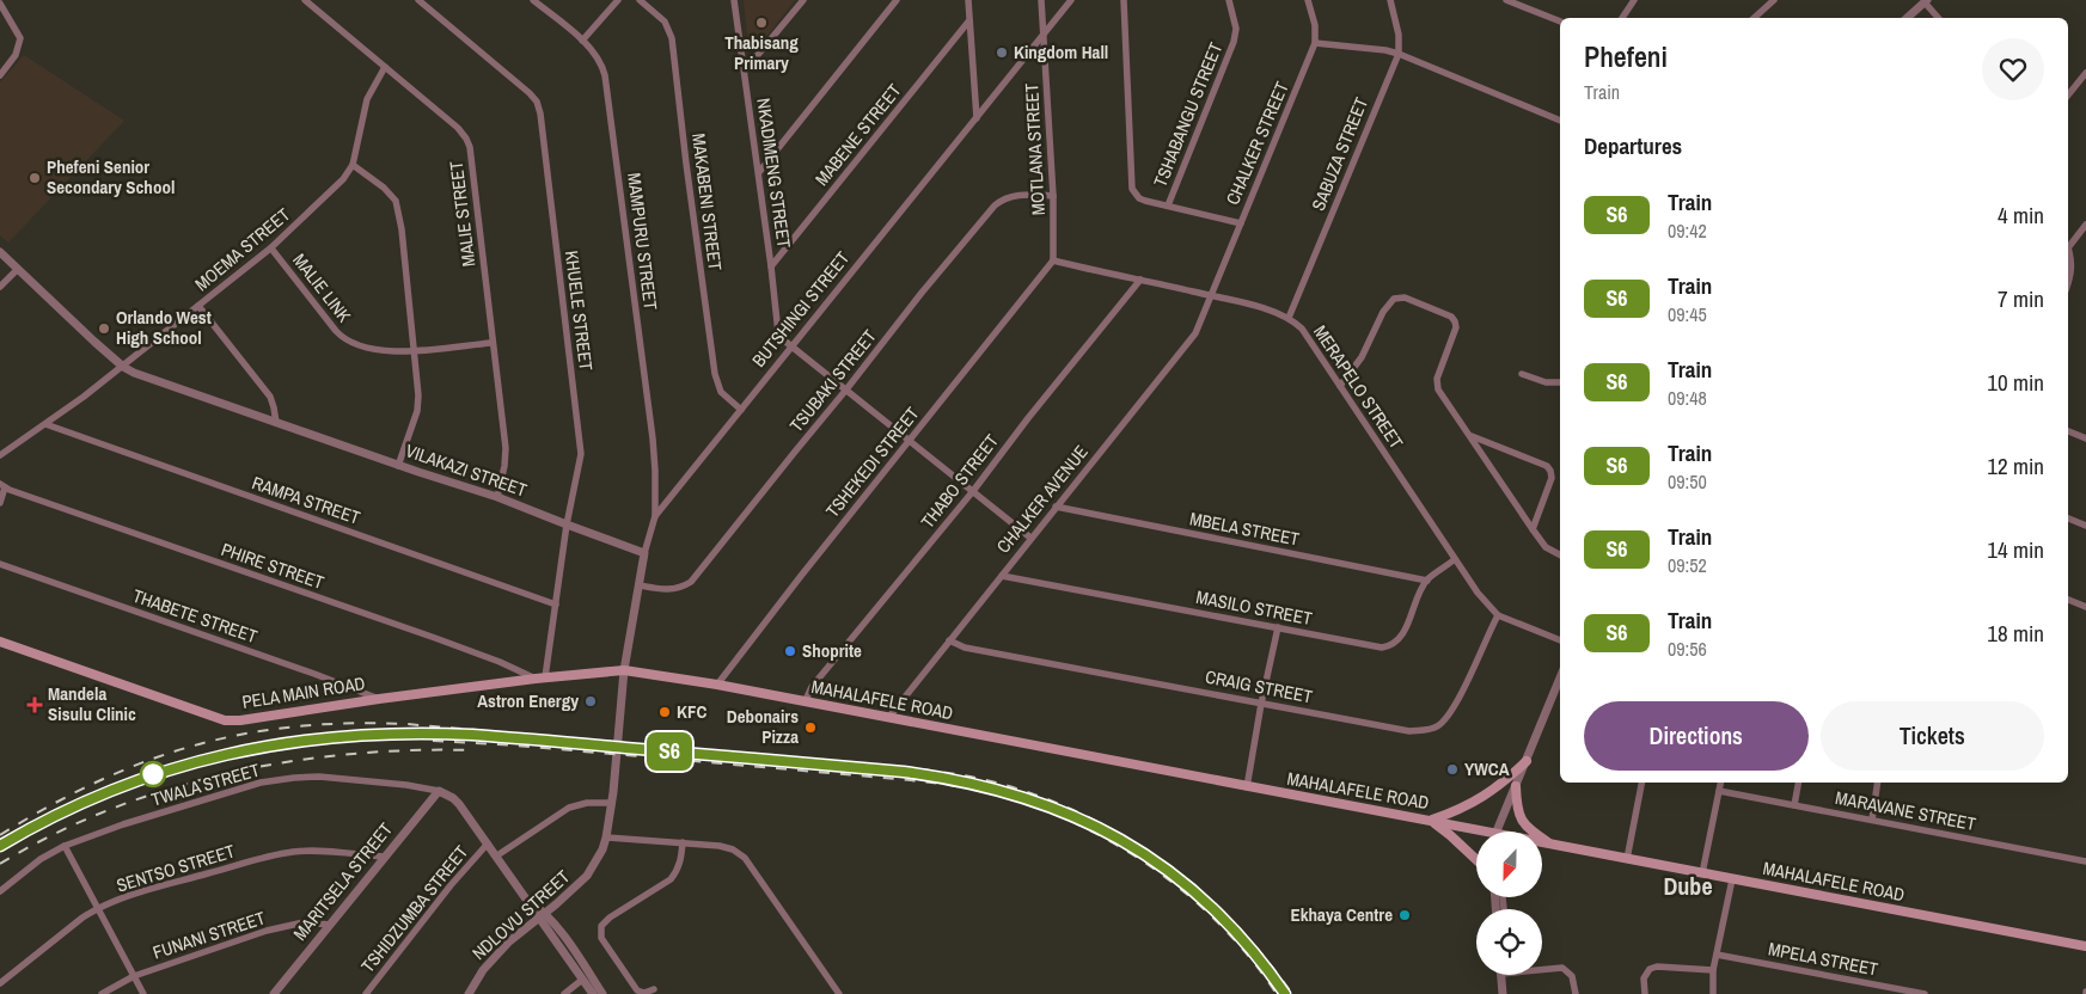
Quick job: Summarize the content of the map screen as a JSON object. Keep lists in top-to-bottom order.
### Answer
{
  "streets": {
    "main road": ["PELA MAIN ROAD", "MAHALAFELE ROAD"],
    "street": [
      "TSHABANGU STREET",
      "MABENE STREET",
      "CHALKER STREET",
      "MOTLANA STREET",
      "SABUZA STREET",
      "NKADIMENG STREET",
      "MAKABENI STREET",
      "MALIE STREET",
      "MAMPURU STREET",
      "MOEMA STREET",
      "MALIE LINK",
      "BUTSHINGI STREET",
      "KHUELE STREET",
      "TSUBAKI STREET",
      "MERAPELO STREET",
      "TSHEKEDI STREET",
      "VILAKAZI STREET",
      "THABO STREET",
      "CHALKER AVENUE",
      "RAMPA STREET",
      "MBELA STREET",
      "PHIRE STREET",
      "MASILO STREET",
      "THABETE STREET",
      "CRAIG STREET",
      "TWALA STREET",
      "MARAVANE STREET",
      "SENTSO STREET",
      "MARITSELA STREET",
      "TSHIDZUMBA STREET",
      "NDLOVU STREET",
      "FUNANI STREET",
      "MPELA STREET"
    ]
  },
  "crossings": [
    ["MABENE STREET", "NKADIMENG STREET"],
    ["CHALKER STREET", "MERAPELO STREET"],
    ["CHALKER STREET", "CHALKER AVENUE"],
    ["MOTLANA STREET", "BUTSHINGI STREET"],
    ["MOTLANA STREET", "TSUBAKI STREET"],
    ["MOTLANA STREET", "MERAPELO STREET"],
    ["MOTLANA STREET", "TSHEKEDI STREET"],
    ["SABUZA STREET", "MERAPELO STREET"],
    ["NKADIMENG STREET", "BUTSHINGI STREET"],
    ["MAKABENI STREET", "BUTSHINGI STREET"],
    ["MALIE STREET", "MOEMA STREET"],
    ["MALIE STREET", "MALIE LINK"],
    ["MALIE STREET", "VILAKAZI STREET"],
    ["MAMPURU STREET", "BUTSHINGI STREET"],
    ["MOEMA STREET", "MALIE LINK"],
    ["MOEMA STREET", "VILAKAZI STREET"],
    ["MOEMA STREET", "RAMPA STREET"],
    ["BUTSHINGI STREET", "TSUBAKI STREET"],
    ["BUTSHINGI STREET", "VILAKAZI STREET"],
    ["BUTSHINGI STREET", "PELA MAIN ROAD"],
    ["BUTSHINGI STREET", "MAHALAFELE ROAD"],
    ["BUTSHINGI STREET", "NDLOVU STREET"],
    ["KHUELE STREET", "VILAKAZI STREET"],
    ["KHUELE STREET", "RAMPA STREET"],
    ["KHUELE STREET", "PHIRE STREET"],
    ["KHUELE STREET", "PELA MAIN ROAD"],
    ["MERAPELO STREET", "TSHEKEDI STREET"],
    ["MERAPELO STREET", "THABO STREET"],
    ["MERAPELO STREET", "CHALKER AVENUE"],
    ["MERAPELO STREET", "MASILO STREET"],
    ["MERAPELO STREET", "CRAIG STREET"],
    ["TSHEKEDI STREET", "MAHALAFELE ROAD"],
    ["THABO STREET", "MAHALAFELE ROAD"],
    ["CHALKER AVENUE", "MBELA STREET"],
    ["CHALKER AVENUE", "MASILO STREET"],
    ["CHALKER AVENUE", "CRAIG STREET"],
    ["CHALKER AVENUE", "MAHALAFELE ROAD"],
    ["MBELA STREET", "MASILO STREET"],
    ["PHIRE STREET", "PELA MAIN ROAD"],
    ["THABETE STREET", "PELA MAIN ROAD"],
    ["PELA MAIN ROAD", "MAHALAFELE ROAD"],
    ["TWALA STREET", "MARITSELA STREET"],
    ["SENTSO STREET", "MARITSELA STREET"],
    ["MARITSELA STREET", "FUNANI STREET"]
  ],
  "districts": ["Dube"],
  "places": {
    "other": [
      "Thabisang Primary",
      "Kingdom Hall",
      "Phefeni Senior Secondary School",
      "Orlando West High School",
      "Shoprite",
      "Astron Energy",
      "KFC",
      "Debonairs Pizza",
      "YWCA",
      "Ekhaya Centre"
    ],
    "health": ["Mandela Sisulu Clinic"]
  },
  "north": "bottom",
  "page": {
    "on_map": "S6",
    "heading": [
      ["Phefeni", "Train"],
      "Departures"
    ],
    "list": [
      {
        "mark": "S6",
        "name": "Train",
        "note": "09:42",
        "value": "4 min"
      },
      {
        "mark": "S6",
        "name": "Train",
        "note": "09:45",
        "value": "7 min"
      },
      {
        "mark": "S6",
        "name": "Train",
        "note": "09:48",
        "value": "10 min"
      },
      {
        "mark": "S6",
        "name": "Train",
        "note": "09:50",
        "value": "12 min"
      },
      {
        "mark": "S6",
        "name": "Train",
        "note": "09:52",
        "value": "14 min"
      },
      {
        "mark": "S6",
        "name": "Train",
        "note": "09:56",
        "value": "18 min"
      }
    ],
    "buttons": ["Directions", "Tickets"]
  }
}
